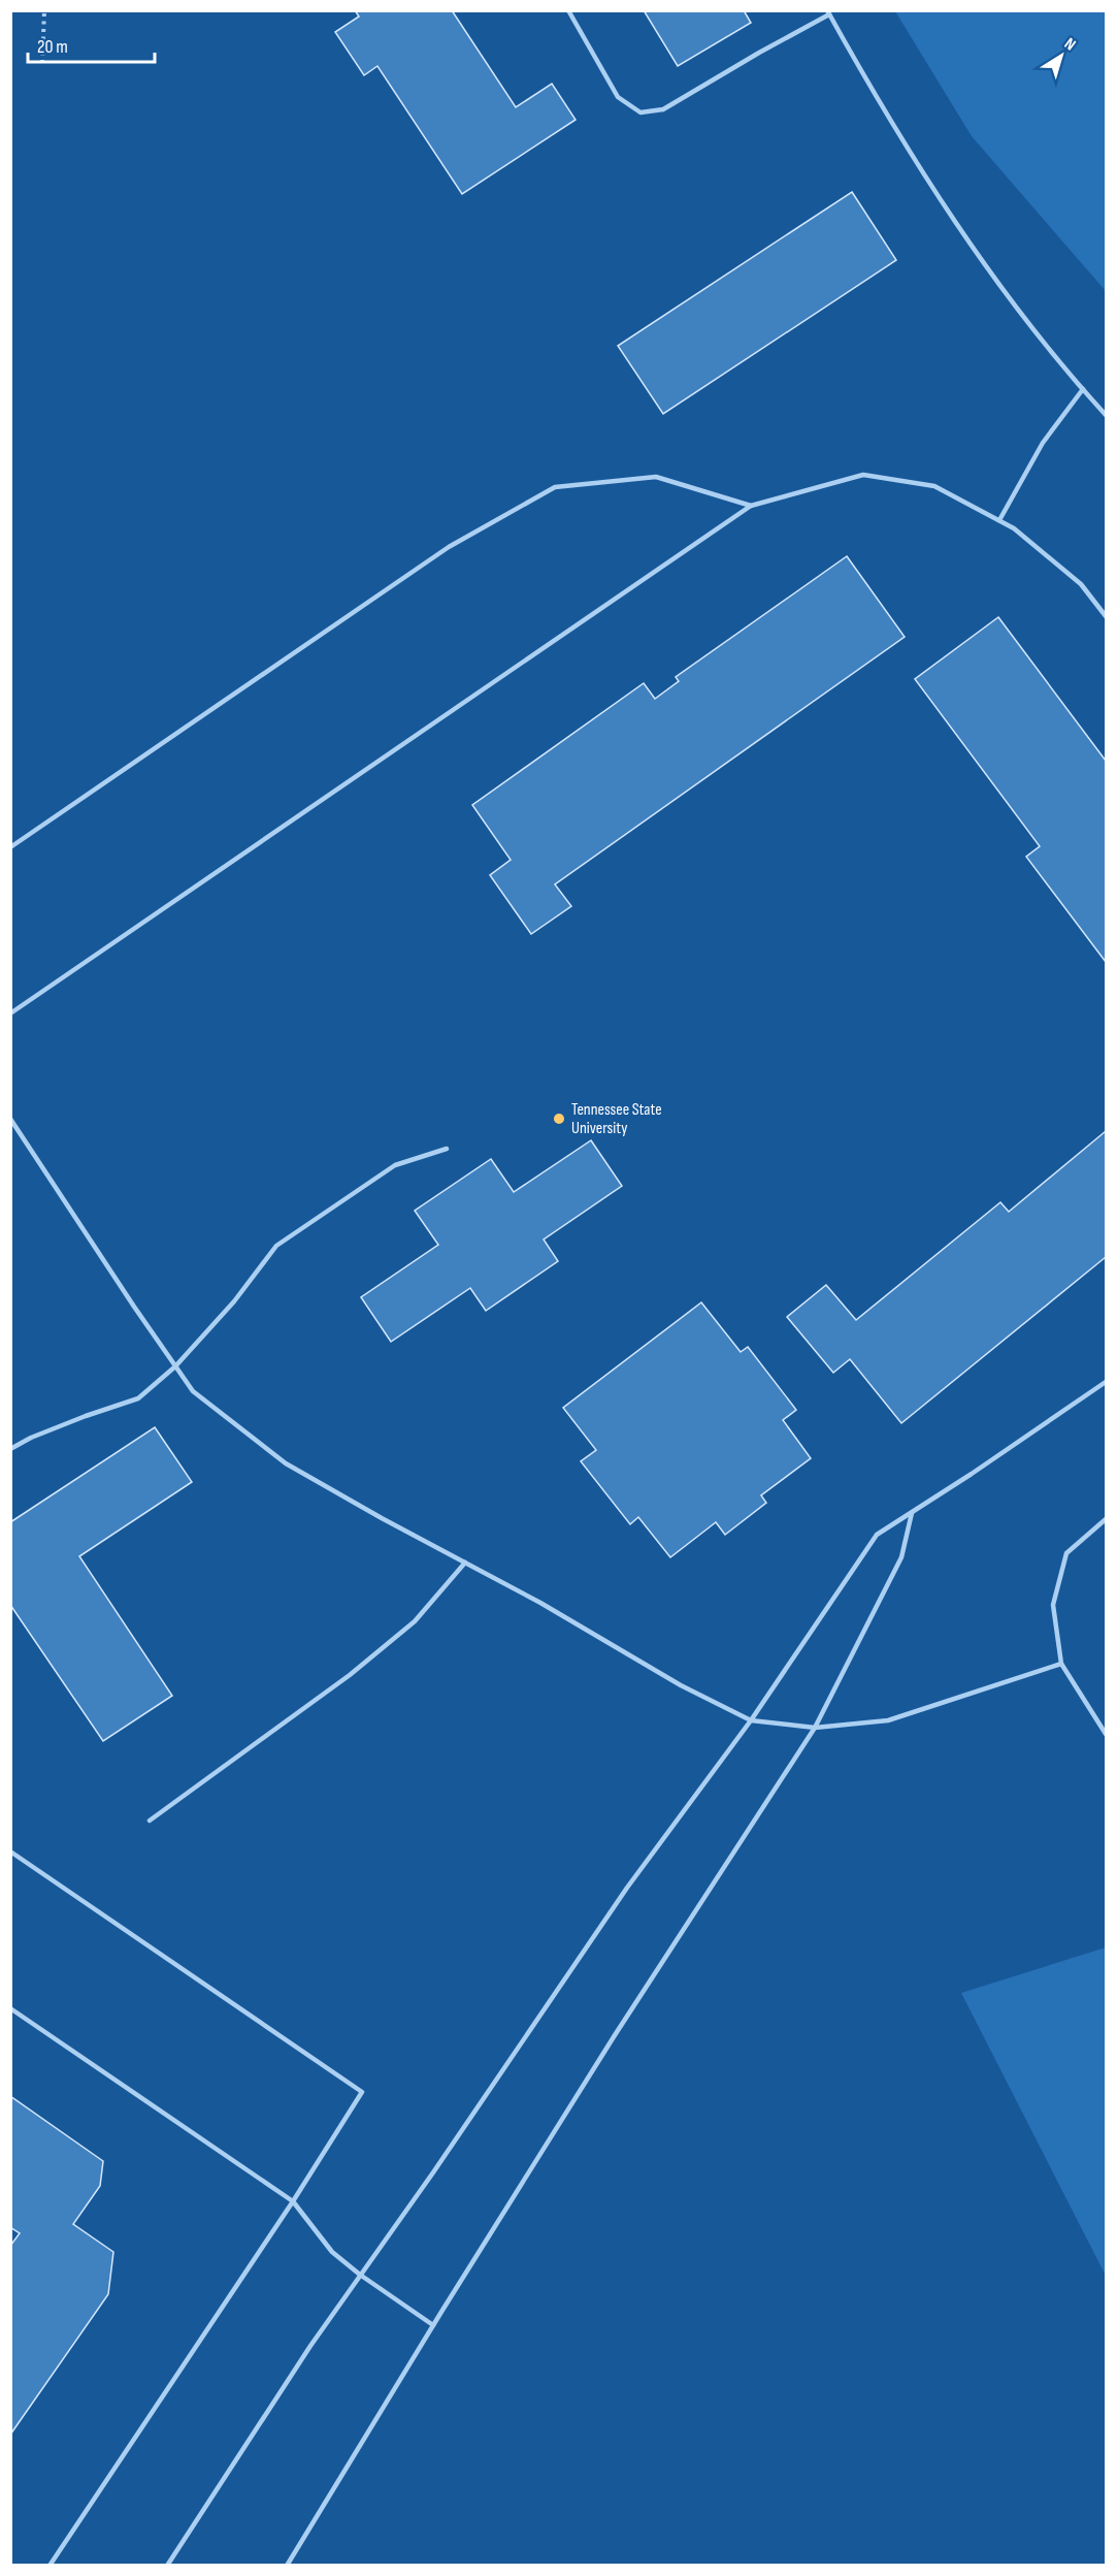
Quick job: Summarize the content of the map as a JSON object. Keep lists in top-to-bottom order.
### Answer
{
  "places": ["Tennessee State University"],
  "scale_bar": "20 m",
  "north": "top right"
}
